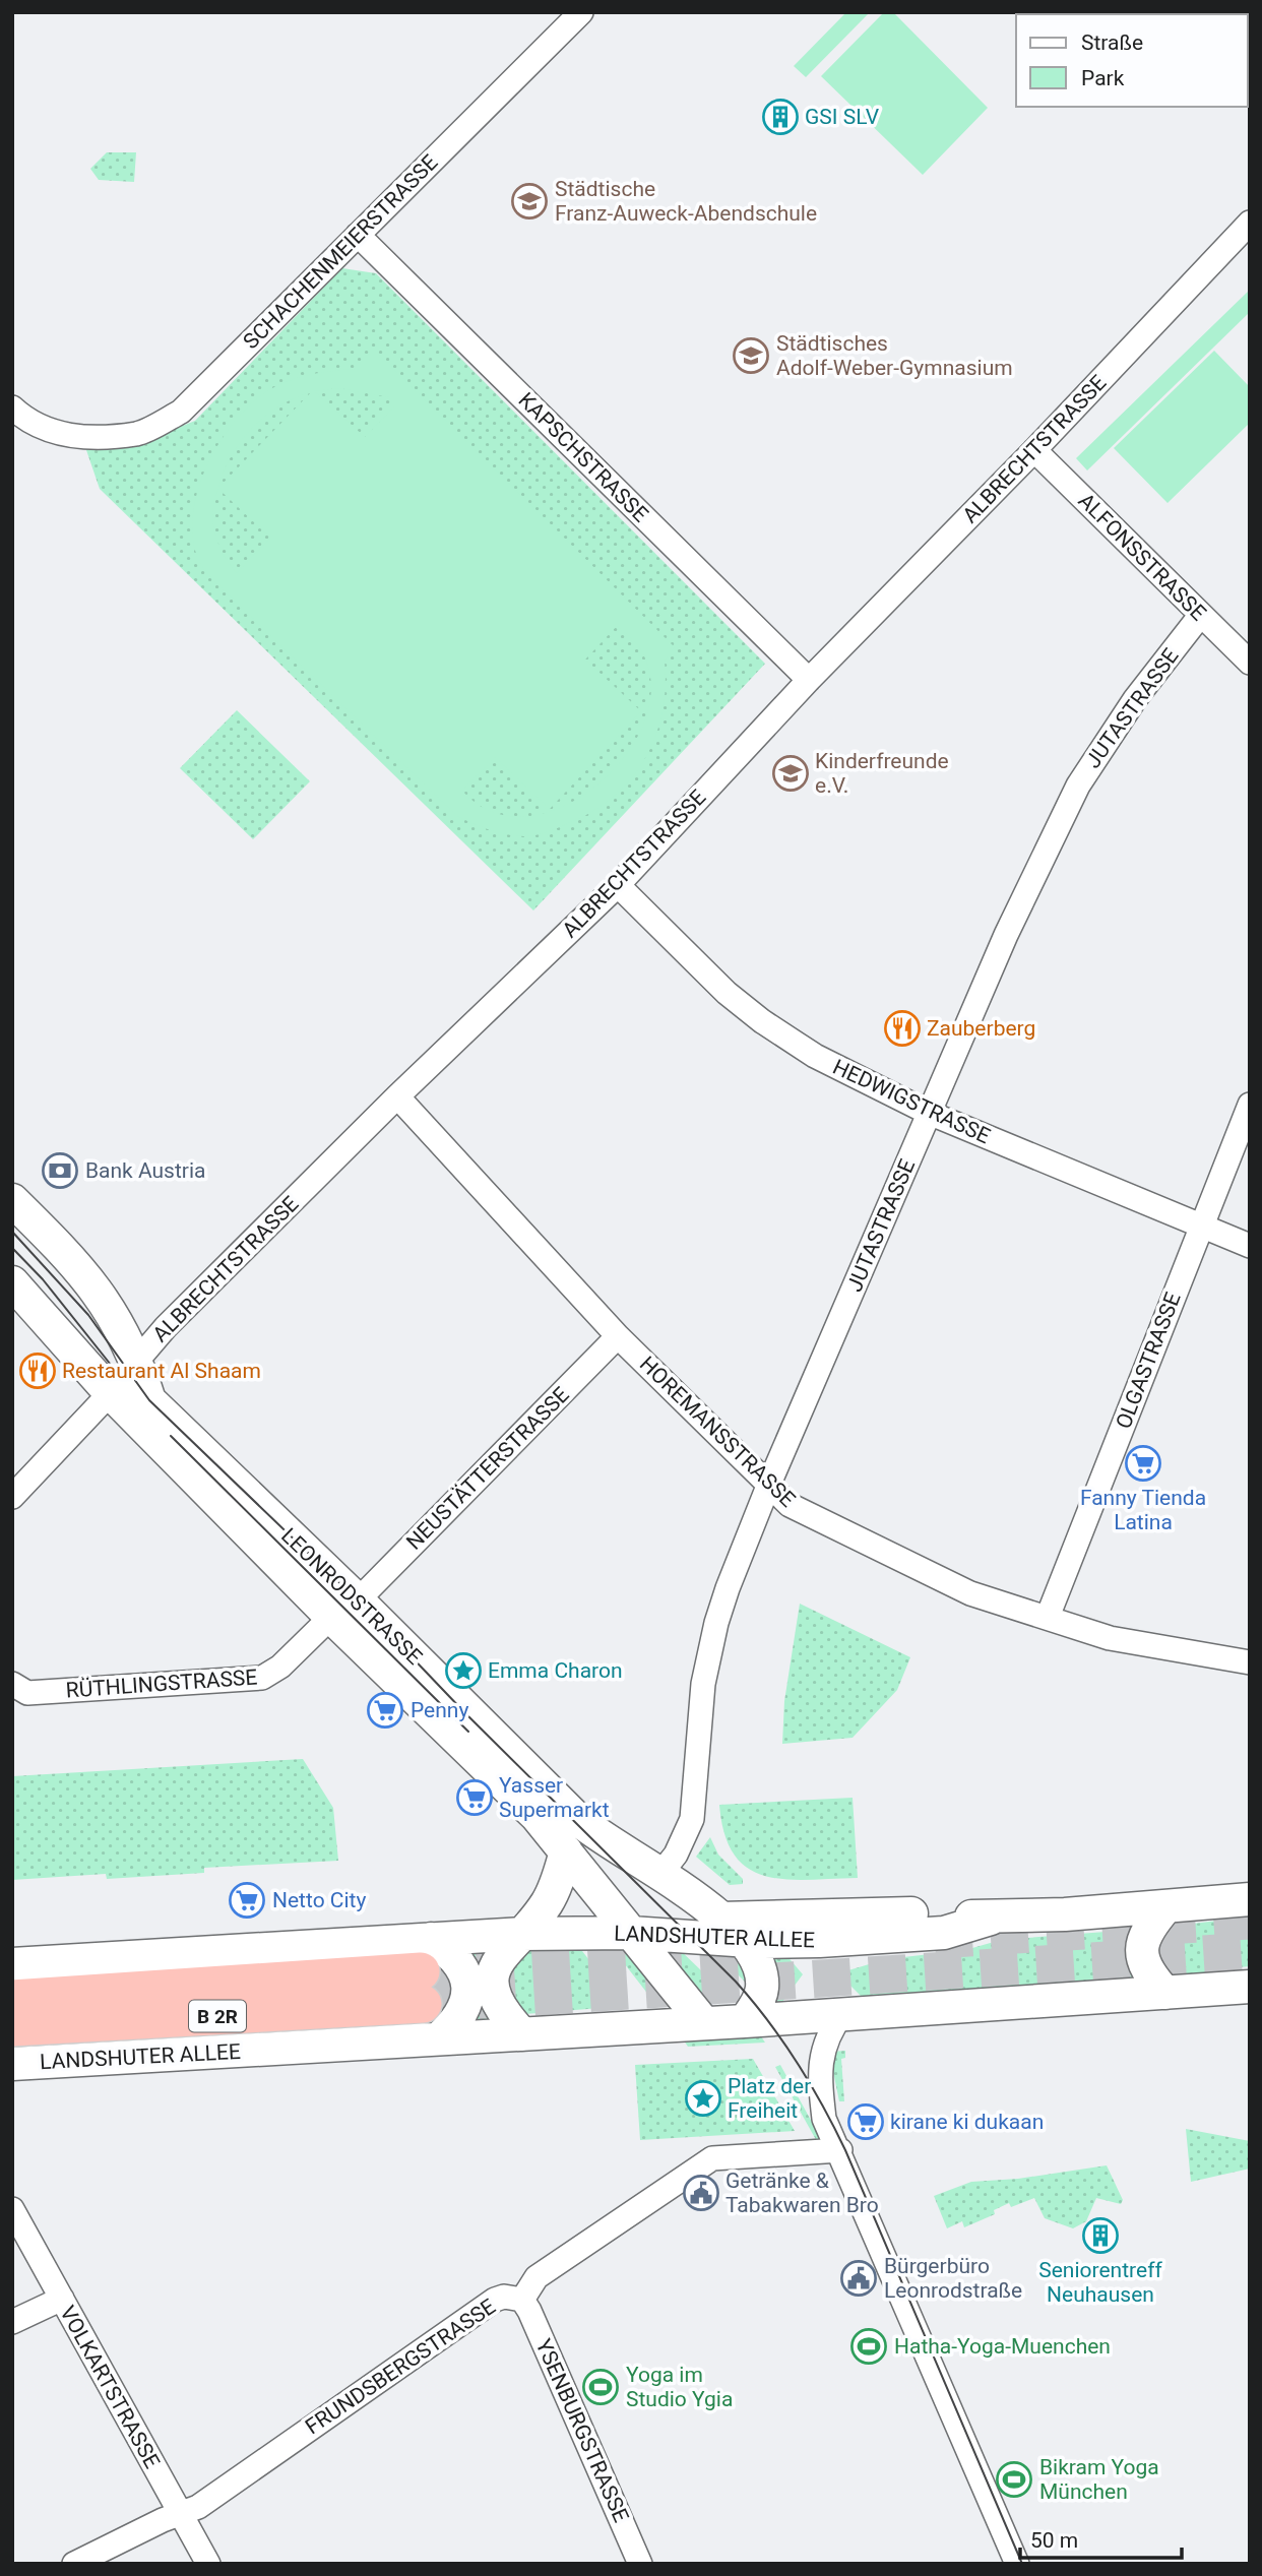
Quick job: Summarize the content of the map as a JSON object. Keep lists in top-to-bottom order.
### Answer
{
  "streets": {
    "highway": ["LANDSHUTER ALLEE", "B 2R"],
    "main road": ["LEONRODSTRASSE"],
    "street": [
      "SCHACHENMEIERSTRASSE",
      "ALBRECHTSTRASSE",
      "KAPSCHSTRASSE",
      "ALFONSSTRASSE",
      "JUTASTRASSE",
      "HEDWIGSTRASSE",
      "OLGASTRASSE",
      "HOREMANSSTRASSE",
      "NEUSTÄTTERSTRASSE",
      "RÜTHLINGSTRASSE",
      "FRUNDSBERGSTRASSE",
      "VOLKARTSTRASSE",
      "YSENBURGSTRASSE"
    ]
  },
  "crossings": [
    ["SCHACHENMEIERSTRASSE", "KAPSCHSTRASSE"],
    ["ALBRECHTSTRASSE", "KAPSCHSTRASSE"],
    ["ALBRECHTSTRASSE", "ALFONSSTRASSE"],
    ["ALBRECHTSTRASSE", "HEDWIGSTRASSE"],
    ["ALBRECHTSTRASSE", "HOREMANSSTRASSE"],
    ["ALBRECHTSTRASSE", "LEONRODSTRASSE"],
    ["ALFONSSTRASSE", "JUTASTRASSE"],
    ["JUTASTRASSE", "HEDWIGSTRASSE"],
    ["JUTASTRASSE", "HOREMANSSTRASSE"],
    ["JUTASTRASSE", "LEONRODSTRASSE"],
    ["HEDWIGSTRASSE", "OLGASTRASSE"],
    ["OLGASTRASSE", "HOREMANSSTRASSE"],
    ["HOREMANSSTRASSE", "NEUSTÄTTERSTRASSE"],
    ["NEUSTÄTTERSTRASSE", "LEONRODSTRASSE"],
    ["NEUSTÄTTERSTRASSE", "RÜTHLINGSTRASSE"],
    ["LEONRODSTRASSE", "RÜTHLINGSTRASSE"],
    ["LEONRODSTRASSE", "LANDSHUTER ALLEE"],
    ["FRUNDSBERGSTRASSE", "VOLKARTSTRASSE"],
    ["FRUNDSBERGSTRASSE", "YSENBURGSTRASSE"]
  ],
  "places": {
    "building": ["GSI SLV", "Seniorentreff Neuhausen"],
    "school or university": ["Städtische Franz-Auweck-Abendschule", "Städtisches Adolf-Weber-Gymnasium", "Kinderfreunde e.V."],
    "restaurant": ["Zauberberg", "Restaurant Al Shaam"],
    "bank": ["Bank Austria"],
    "supermarket": [
      "Fanny Tienda Latina",
      "Penny",
      "Yasser Supermarkt",
      "Netto City",
      "kirane ki dukaan"
    ],
    "place": ["Emma Charon", "Platz der Freiheit"],
    "public building": ["Getränke & Tabakwaren Bro", "Bürgerbüro Leonrodstraße"],
    "sports": ["Hatha-Yoga-Muenchen", "Yoga im Studio Ygia", "Bikram Yoga München"]
  },
  "legend": ["Straße", "Park"],
  "scale_bar": "50 m"
}
